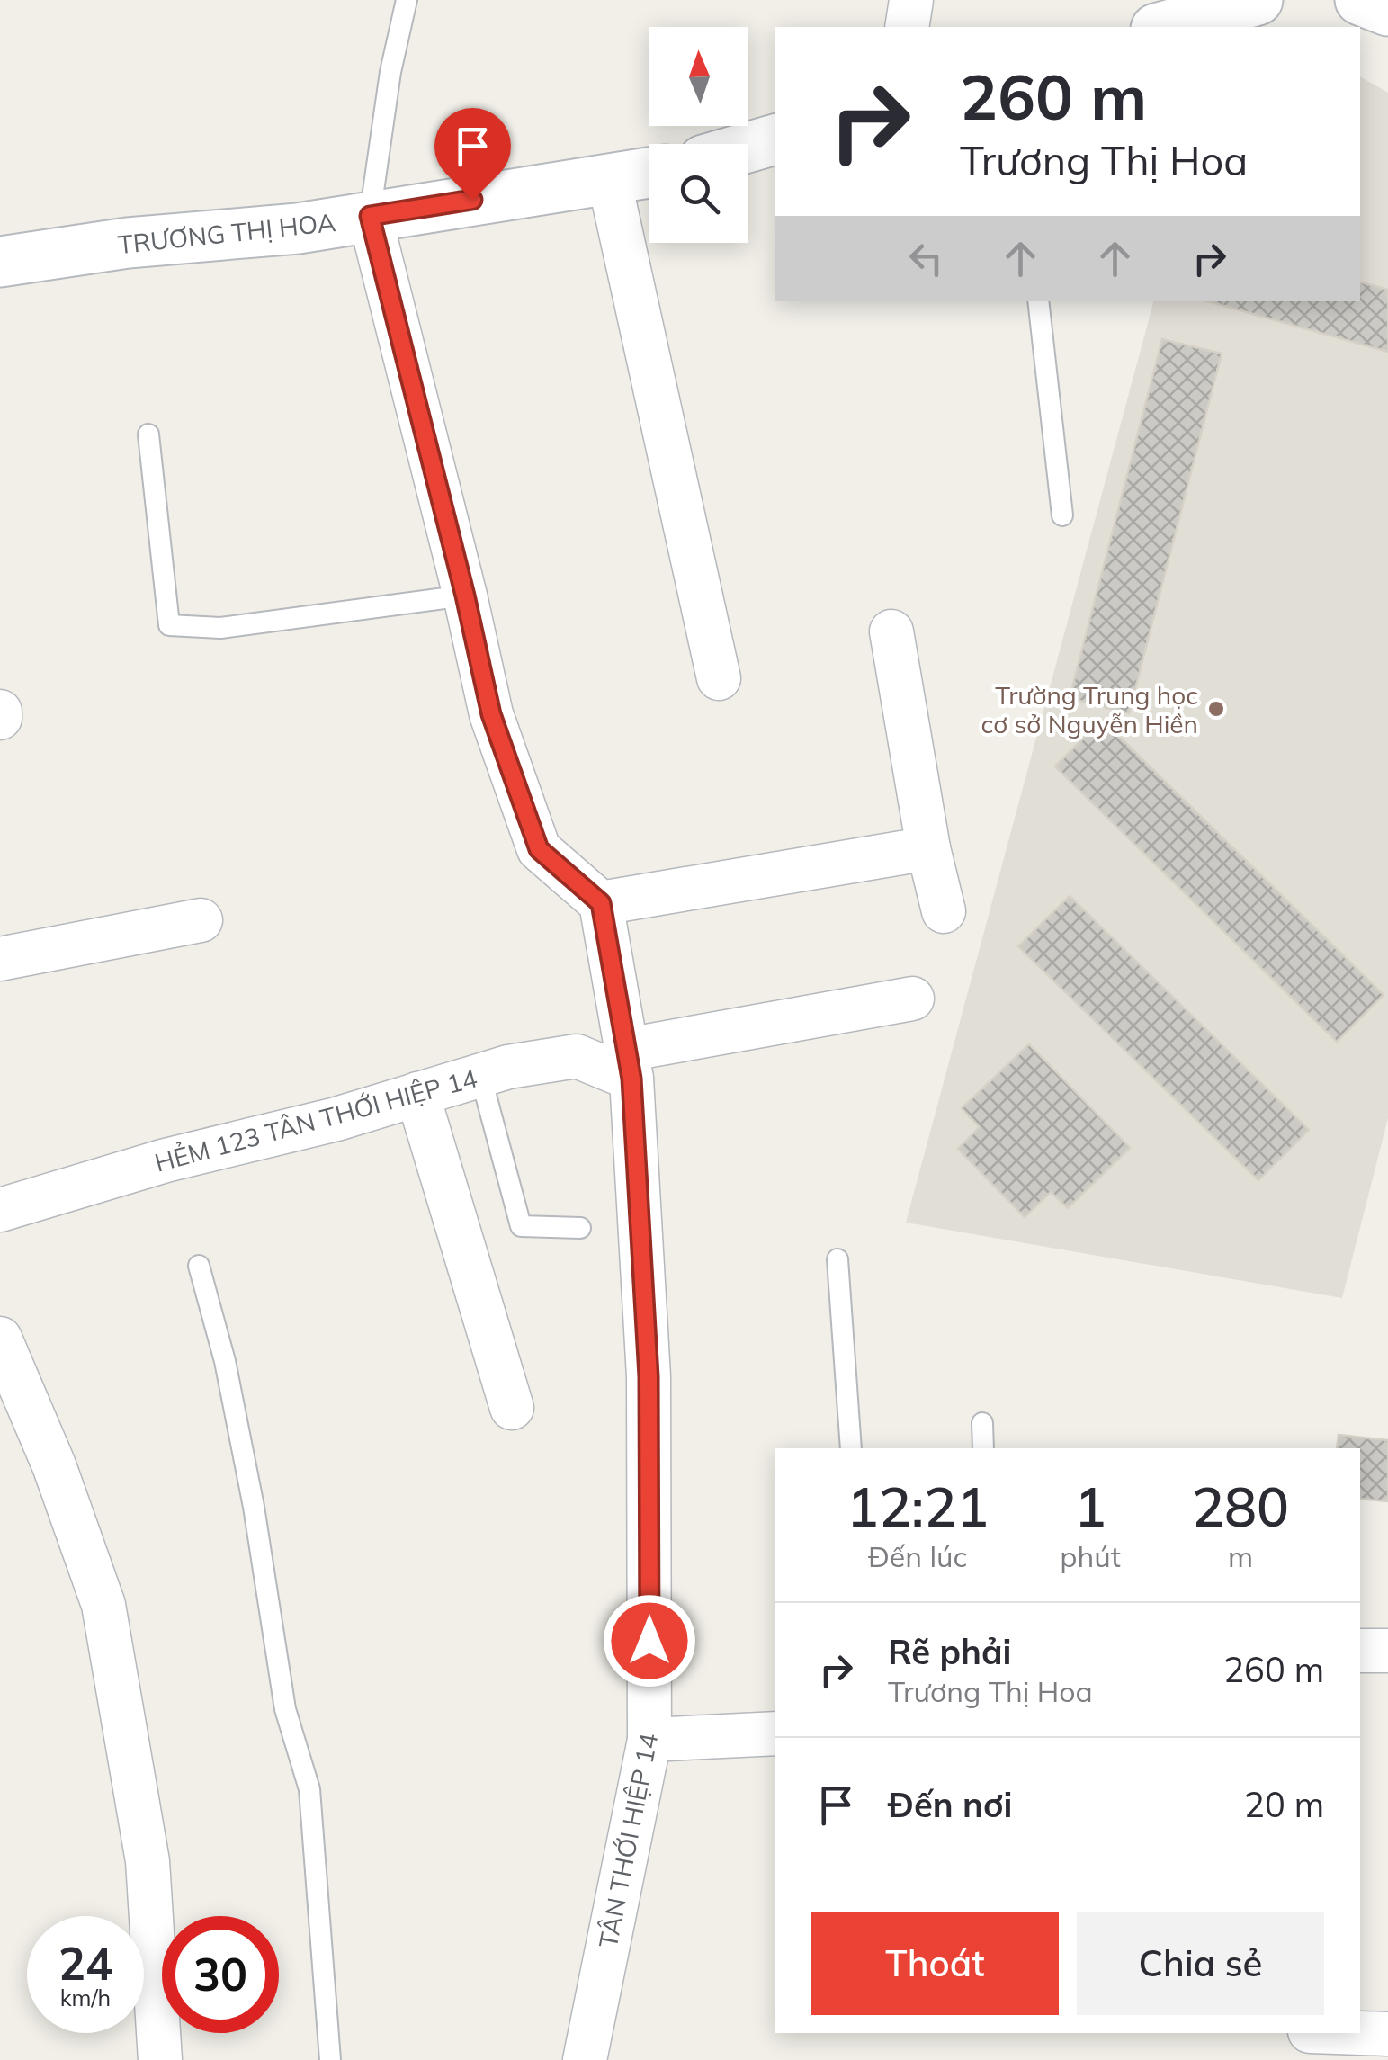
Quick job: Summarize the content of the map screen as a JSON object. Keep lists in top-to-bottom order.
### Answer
{
  "streets": {
    "street": ["TRƯƠNG THỊ HOA", "HẺM 123 TÂN THỚI HIỆP 14", "TÂN THỚI HIỆP 14"]
  },
  "crossings": [
    ["HẺM 123 TÂN THỚI HIỆP 14", "TÂN THỚI HIỆP 14"]
  ],
  "places": ["Trường Trung học cơ sở Nguyễn Hiền"],
  "north": "top",
  "page": {
    "turn": ["260 m", "Trương Thị Hoa"],
    "eta": [
      "12:21",
      "Đến lúc",
      "1",
      "phút",
      "280",
      "m"
    ],
    "list": [
      {
        "name": "Rẽ phải",
        "note": "Trương Thị Hoa",
        "value": "260 m"
      },
      {
        "name": "Đến nơi",
        "value": "20 m"
      }
    ],
    "buttons": ["Thoát", "Chia sẻ"],
    "speed": "24 km/h",
    "limit": "30"
  }
}
